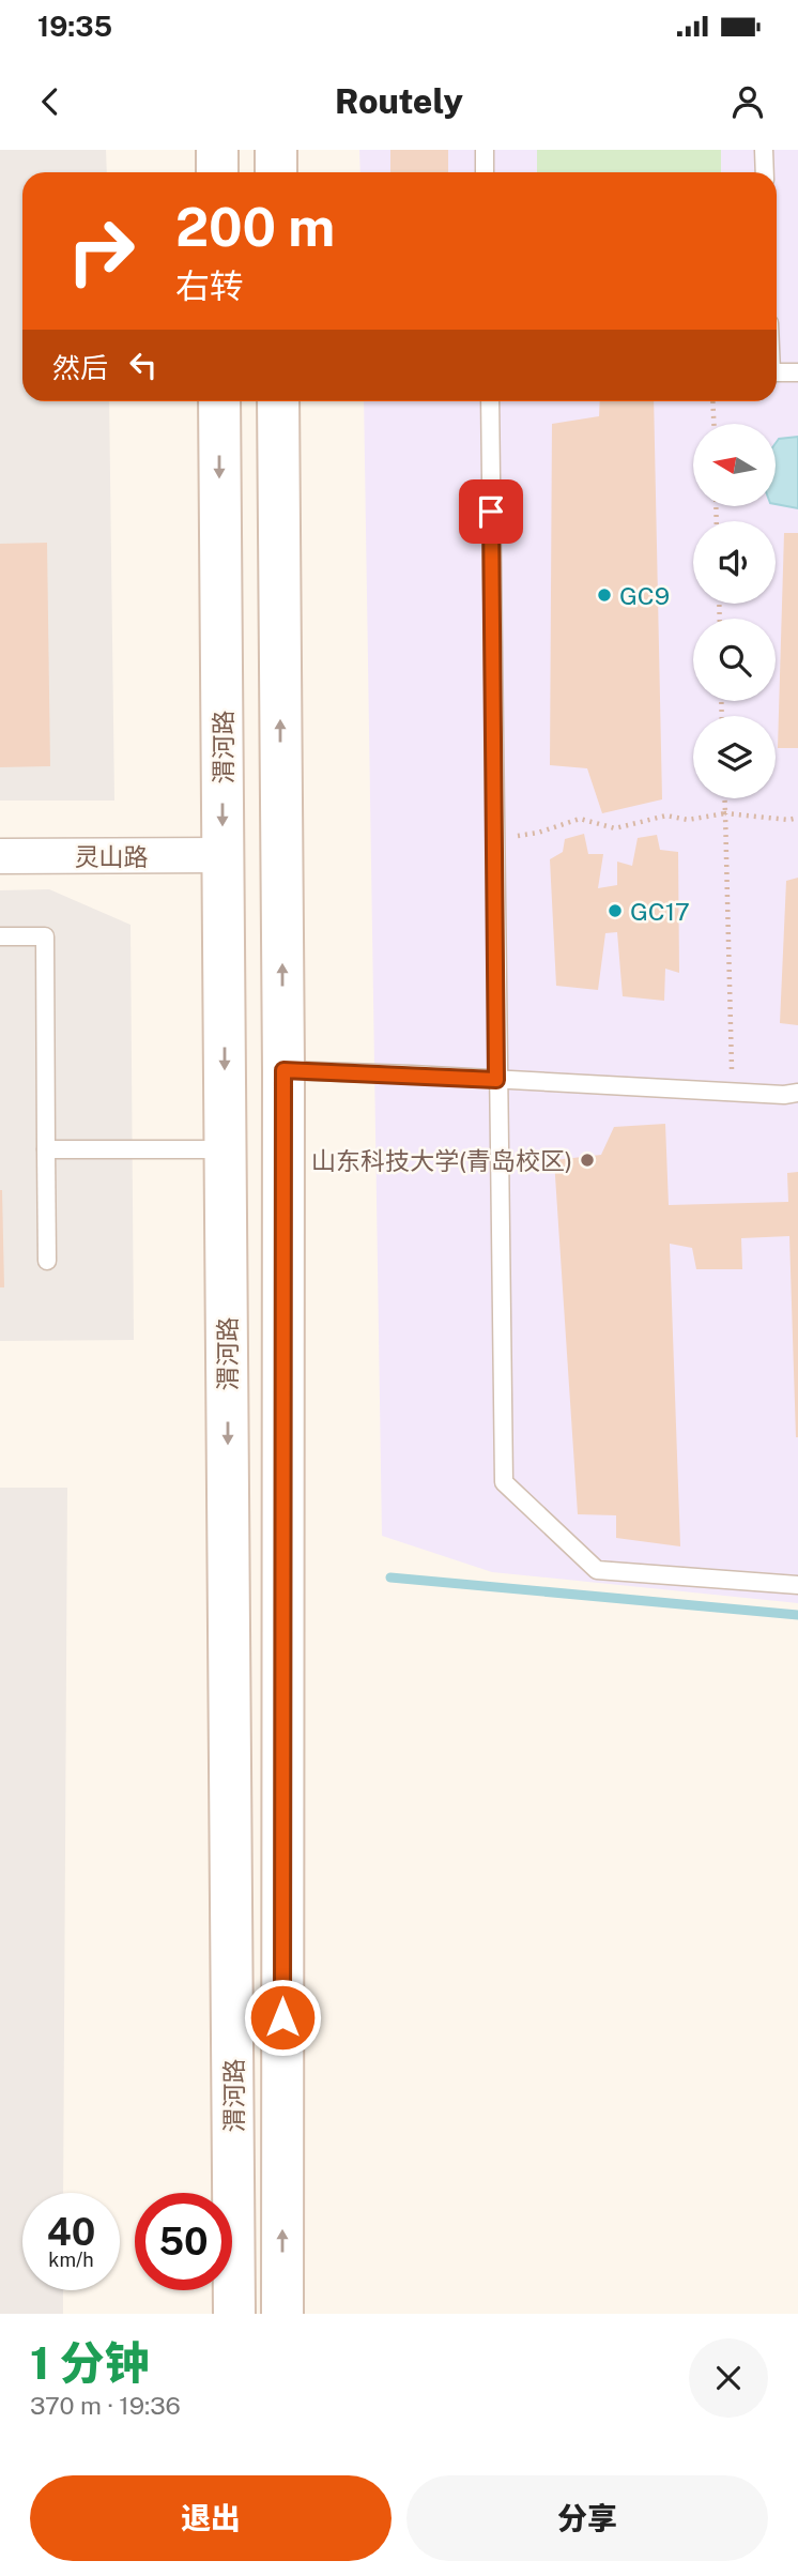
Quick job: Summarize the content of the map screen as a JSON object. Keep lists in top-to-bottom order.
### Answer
{
  "streets": {
    "main road": ["渭河路"],
    "street": ["灵山路"]
  },
  "crossings": [
    ["渭河路", "灵山路"]
  ],
  "places": ["GC9", "GC17", "山东科技大学(青岛校区)"],
  "north": "left",
  "page": {
    "status": "19:35",
    "header": "Routely",
    "turn": ["200 m", "右转"],
    "then": "然后",
    "speed": "40 km/h",
    "limit": "50",
    "heading": ["1 分钟", "370 m · 19:36"],
    "buttons": ["退出", "分享"]
  }
}
